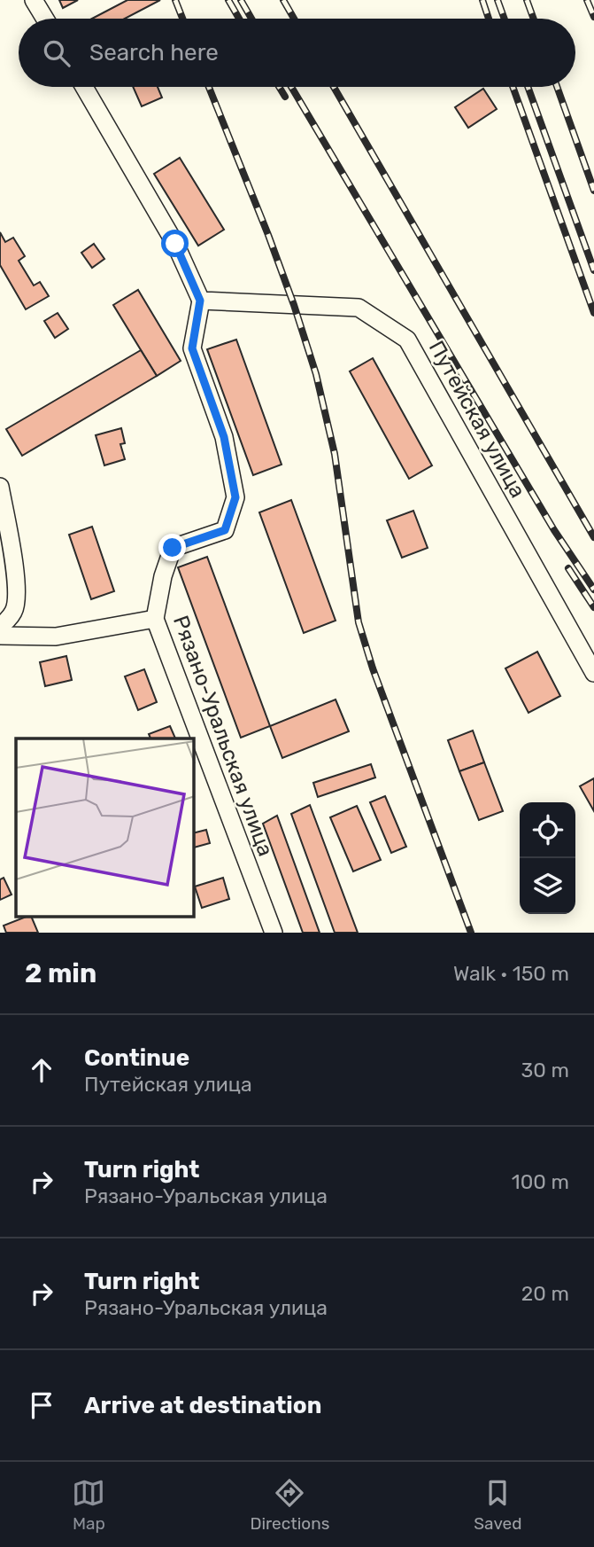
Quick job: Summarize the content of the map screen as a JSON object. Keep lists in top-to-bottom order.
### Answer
{
  "streets": {
    "street": ["Путейская улица", "Рязано-Уральская улица"]
  },
  "crossings": [
    ["Путейская улица", "Рязано-Уральская улица"]
  ],
  "page": {
    "search": "Search here",
    "heading": ["2 min", "Walk · 150 m"],
    "list": [
      ["Continue", "Путейская улица", "30 m"],
      ["Turn right", "Рязано-Уральская улица", "100 m"],
      ["Turn right", "Рязано-Уральская улица", "20 m"],
      "Arrive at destination"
    ],
    "nav": ["Map", "Directions", "Saved"]
  }
}
